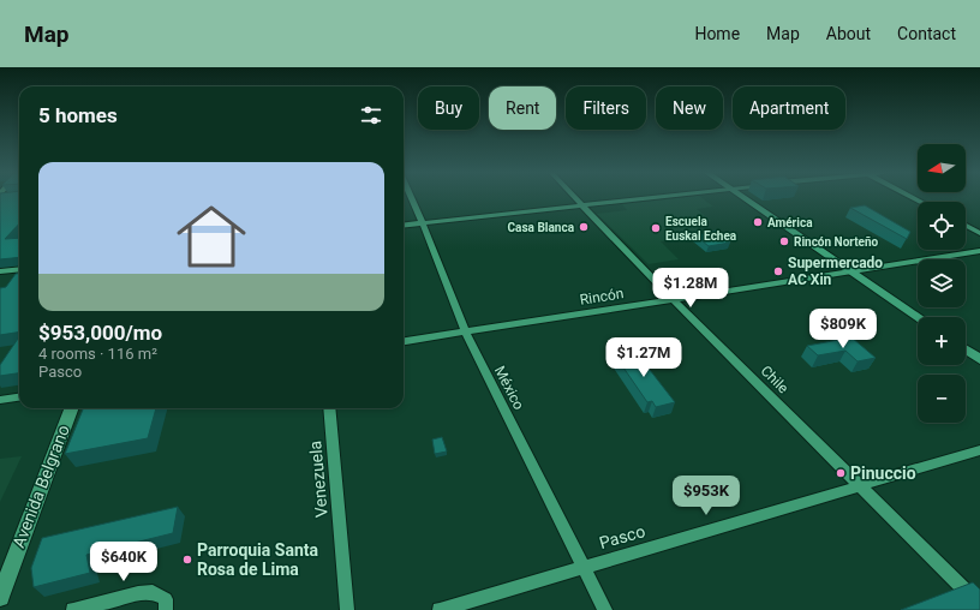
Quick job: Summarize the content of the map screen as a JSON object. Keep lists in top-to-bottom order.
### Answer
{
  "streets": {
    "main road": ["Avenida Belgrano"],
    "street": [
      "Rincón",
      "Chile",
      "México",
      "Venezuela",
      "Pasco"
    ]
  },
  "crossings": [
    ["Rincón", "Chile"],
    ["Rincón", "México"],
    ["Chile", "Pasco"],
    ["México", "Pasco"]
  ],
  "places": [
    "América",
    "Casa Blanca",
    "Escuela Euskal Echea",
    "Rincón Norteño",
    "Supermercado AC Xin",
    "Pinuccio",
    "Parroquia Santa Rosa de Lima"
  ],
  "north": "left",
  "page": {
    "header": "Map",
    "nav": [
      "Home",
      "Map",
      "About",
      "Contact"
    ],
    "chip": [
      "Buy",
      "Rent",
      "Filters",
      "New",
      "Apartment"
    ],
    "heading": "5 homes",
    "map_buttons": ["+", "−"],
    "list": [
      {
        "name": "$953,000/mo",
        "note": "4 rooms · 116 m² · Pasco"
      }
    ],
    "price": [
      "$1.28M",
      "$809K",
      "$1.27M",
      "$953K",
      "$640K"
    ]
  }
}
